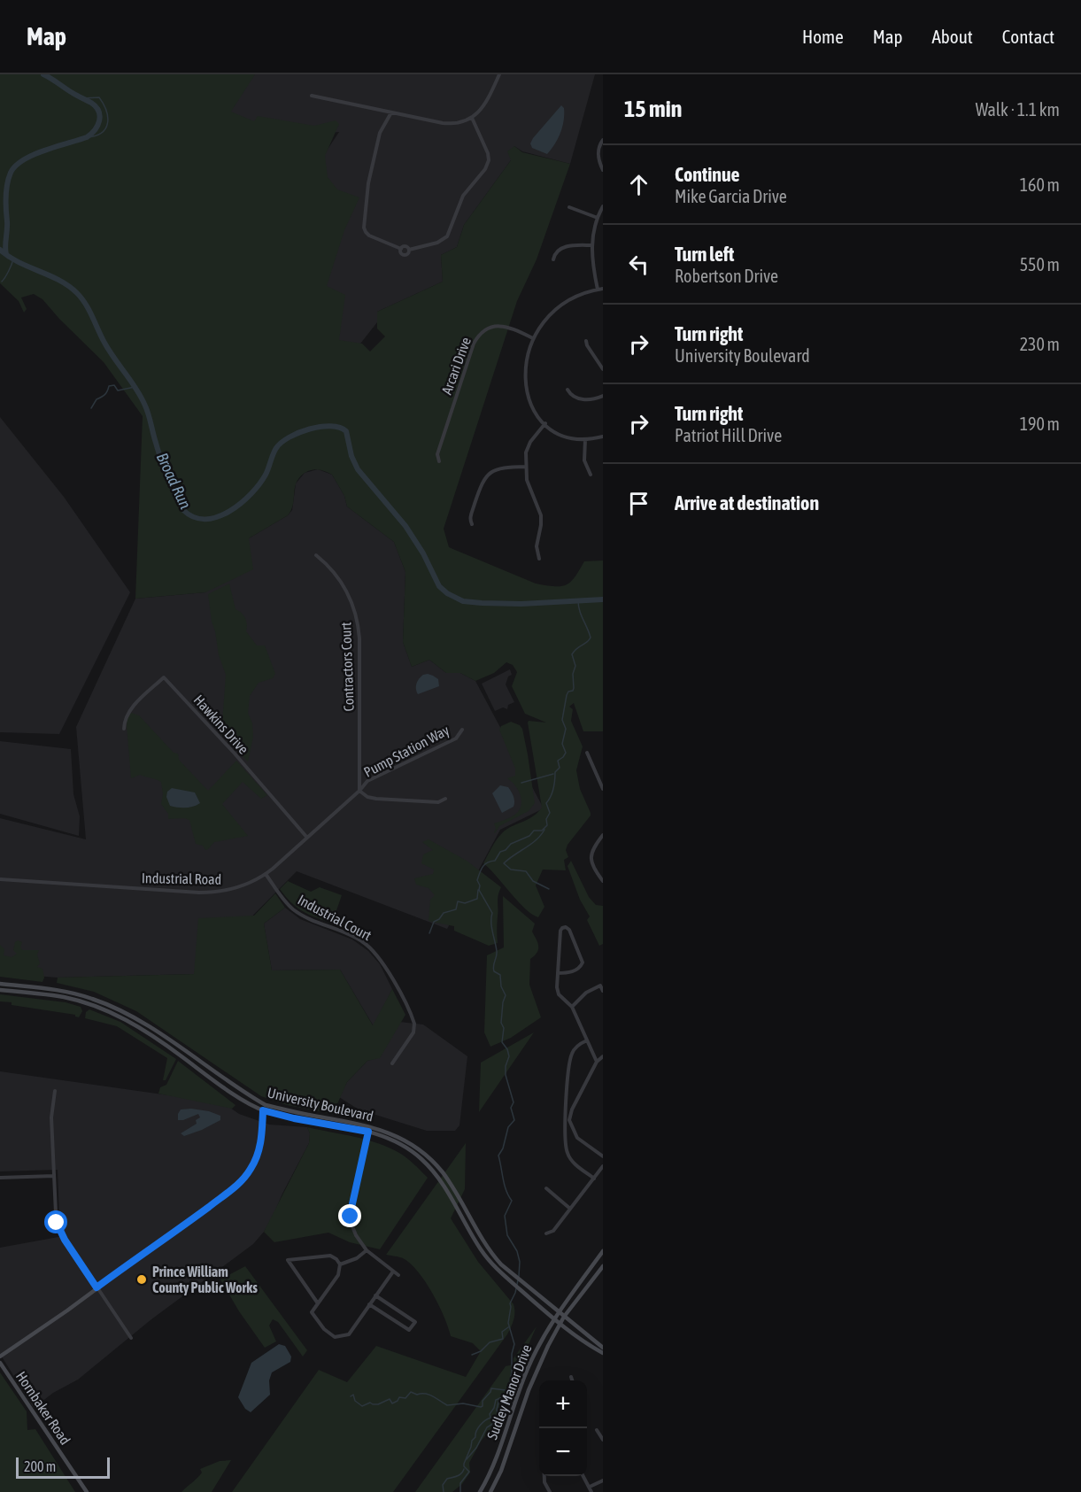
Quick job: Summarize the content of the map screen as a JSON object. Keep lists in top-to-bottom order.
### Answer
{
  "streets": {
    "main road": ["University Boulevard", "Sudley Manor Drive", "Hornbaker Road"],
    "street": [
      "Arcari Drive",
      "Contractors Court",
      "Hawkins Drive",
      "Pump Station Way",
      "Industrial Road",
      "Industrial Court"
    ]
  },
  "crossings": [
    ["Contractors Court", "Pump Station Way"],
    ["Contractors Court", "Industrial Road"],
    ["Hawkins Drive", "Industrial Road"],
    ["Pump Station Way", "Industrial Road"],
    ["Industrial Road", "Industrial Court"],
    ["University Boulevard", "Sudley Manor Drive"]
  ],
  "water": ["Broad Run"],
  "places": ["Prince William County Public Works"],
  "scale_bar": "200 m",
  "page": {
    "header": "Map",
    "nav": [
      "Home",
      "Map",
      "About",
      "Contact"
    ],
    "heading": ["15 min", "Walk · 1.1 km"],
    "list": [
      ["Continue", "Mike Garcia Drive", "160 m"],
      ["Turn left", "Robertson Drive", "550 m"],
      ["Turn right", "University Boulevard", "230 m"],
      ["Turn right", "Patriot Hill Drive", "190 m"],
      "Arrive at destination"
    ],
    "map_buttons": ["+", "−"],
    "scale": "200 m"
  }
}
